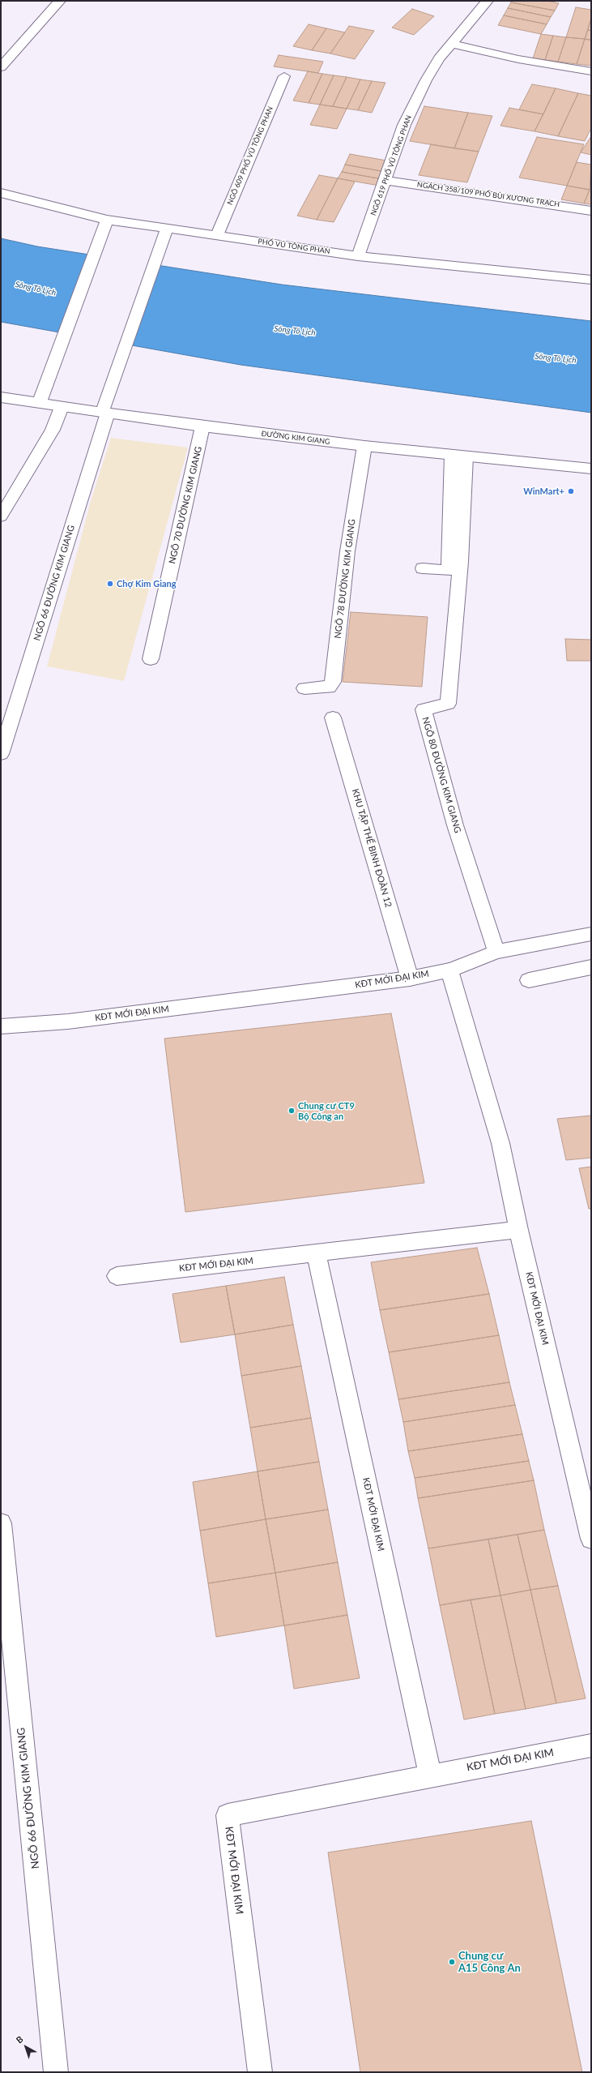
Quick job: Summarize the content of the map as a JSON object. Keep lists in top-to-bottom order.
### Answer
{
  "streets": {
    "street": [
      "NGÕ 609 PHỐ VŨ TÔNG PHAN",
      "NGÕ 619 PHỐ VŨ TÔNG PHAN",
      "NGÁCH 358/109 PHỐ BÙI XƯƠNG TRẠCH",
      "PHỐ VŨ TÔNG PHAN",
      "ĐƯỜNG KIM GIANG",
      "NGÕ 70 ĐƯỜNG KIM GIANG",
      "NGÕ 78 ĐƯỜNG KIM GIANG",
      "NGÕ 66 ĐƯỜNG KIM GIANG",
      "NGÕ 80 ĐƯỜNG KIM GIANG",
      "KHU TẬP THỂ BINH ĐOÀN 12",
      "KĐT MỚI ĐẠI KIM"
    ]
  },
  "crossings": [
    ["NGÕ 609 PHỐ VŨ TÔNG PHAN", "PHỐ VŨ TÔNG PHAN"],
    ["NGÕ 619 PHỐ VŨ TÔNG PHAN", "NGÁCH 358/109 PHỐ BÙI XƯƠNG TRẠCH"],
    ["NGÕ 619 PHỐ VŨ TÔNG PHAN", "PHỐ VŨ TÔNG PHAN"],
    ["PHỐ VŨ TÔNG PHAN", "NGÕ 66 ĐƯỜNG KIM GIANG"],
    ["ĐƯỜNG KIM GIANG", "NGÕ 70 ĐƯỜNG KIM GIANG"],
    ["ĐƯỜNG KIM GIANG", "NGÕ 78 ĐƯỜNG KIM GIANG"],
    ["ĐƯỜNG KIM GIANG", "NGÕ 66 ĐƯỜNG KIM GIANG"],
    ["ĐƯỜNG KIM GIANG", "NGÕ 80 ĐƯỜNG KIM GIANG"],
    ["KHU TẬP THỂ BINH ĐOÀN 12", "KĐT MỚI ĐẠI KIM"]
  ],
  "water": ["Sông Tô Lịch"],
  "places": [
    "WinMart+",
    "Chợ Kim Giang",
    "Chung cư CT9 Bộ Công an",
    "Chung cư A15 Công An"
  ],
  "north": "top left"
}
